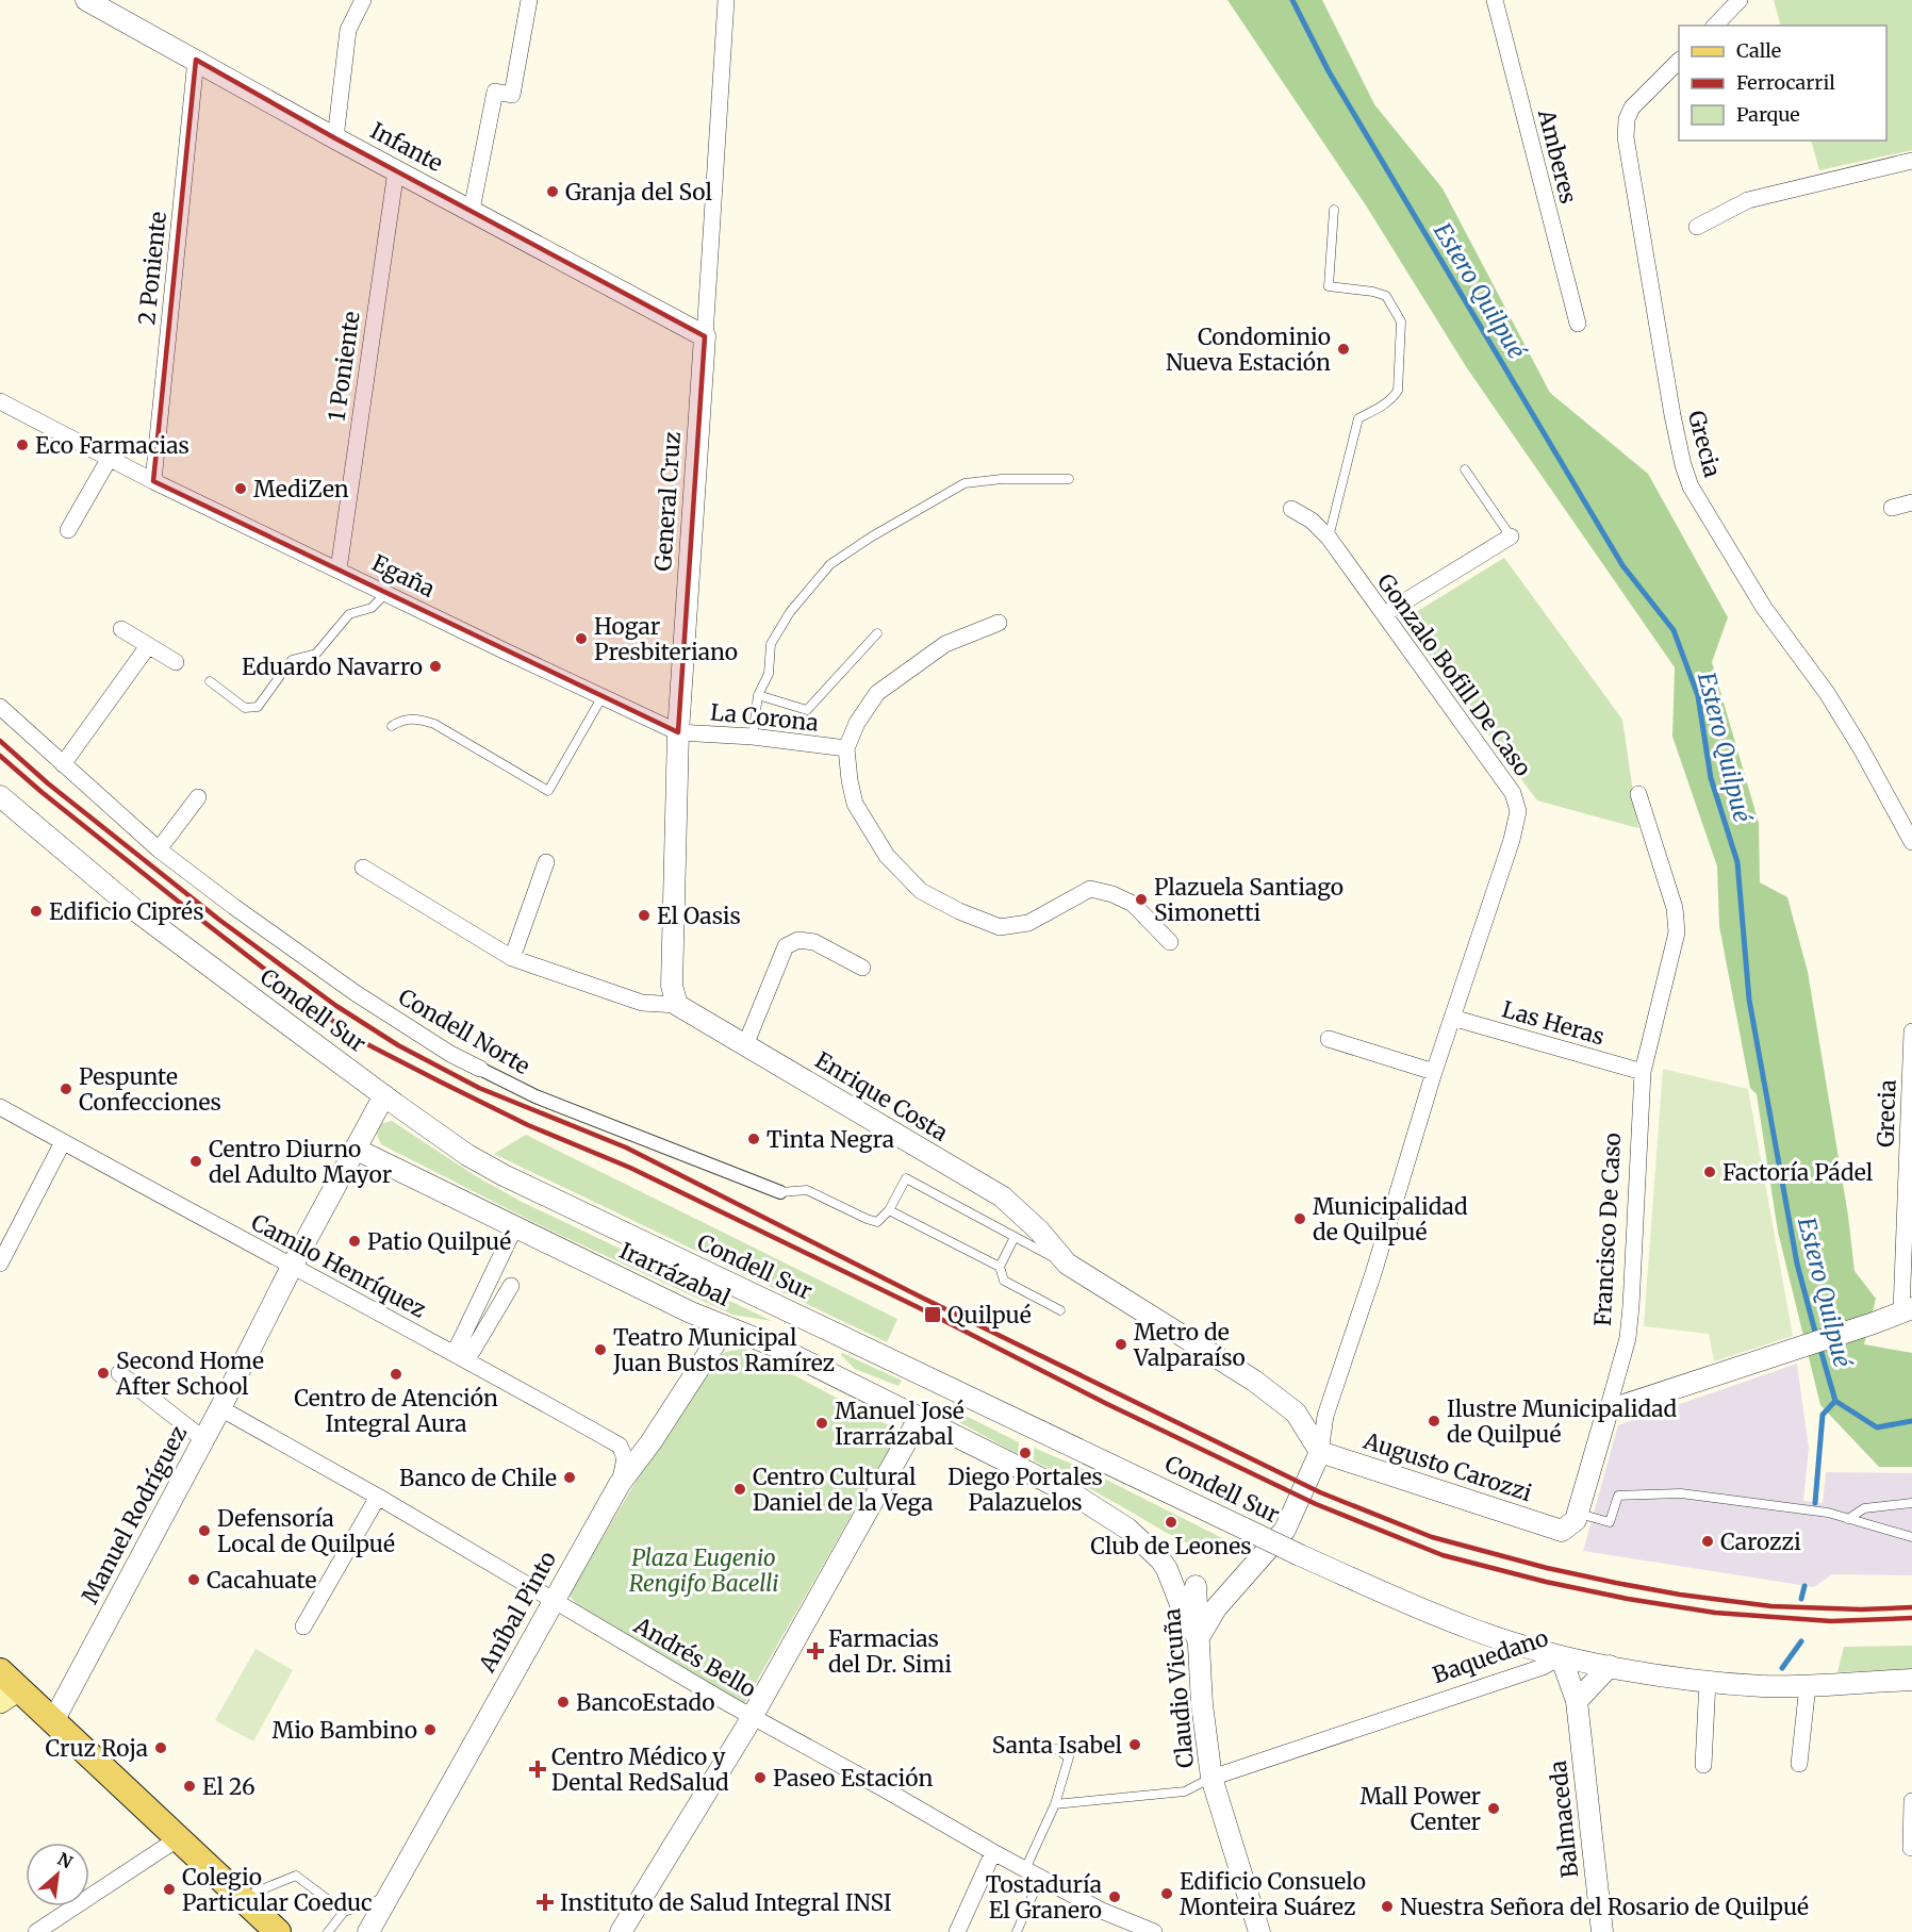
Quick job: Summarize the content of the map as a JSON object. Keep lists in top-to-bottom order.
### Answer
{
  "streets": {
    "street": [
      "Infante",
      "Amberes",
      "2 Poniente",
      "1 Poniente",
      "Grecia",
      "General Cruz",
      "Egaña",
      "Gonzalo Bofill De Caso",
      "La Corona",
      "Condell Sur",
      "Las Heras",
      "Condell Norte",
      "Enrique Costa",
      "Francisco De Caso",
      "Camilo Henríquez",
      "Irarrázabal",
      "Augusto Carozzi",
      "Manuel Rodríguez",
      "Aníbal Pinto",
      "Baquedano",
      "Andrés Bello",
      "Claudio Vicuña",
      "Balmaceda"
    ]
  },
  "crossings": [
    ["Infante", "2 Poniente"],
    ["Infante", "1 Poniente"],
    ["Infante", "General Cruz"],
    ["2 Poniente", "Egaña"],
    ["1 Poniente", "Egaña"],
    ["General Cruz", "Egaña"],
    ["General Cruz", "La Corona"],
    ["General Cruz", "Enrique Costa"],
    ["Egaña", "La Corona"],
    ["Gonzalo Bofill De Caso", "Las Heras"],
    ["Gonzalo Bofill De Caso", "Enrique Costa"],
    ["Gonzalo Bofill De Caso", "Augusto Carozzi"],
    ["Condell Sur", "Manuel Rodríguez"],
    ["Condell Sur", "Baquedano"],
    ["Condell Sur", "Balmaceda"],
    ["Las Heras", "Francisco De Caso"],
    ["Enrique Costa", "Augusto Carozzi"],
    ["Francisco De Caso", "Augusto Carozzi"],
    ["Camilo Henríquez", "Manuel Rodríguez"],
    ["Camilo Henríquez", "Aníbal Pinto"],
    ["Irarrázabal", "Manuel Rodríguez"],
    ["Irarrázabal", "Aníbal Pinto"],
    ["Irarrázabal", "Claudio Vicuña"],
    ["Manuel Rodríguez", "Andrés Bello"],
    ["Aníbal Pinto", "Andrés Bello"],
    ["Baquedano", "Claudio Vicuña"],
    ["Baquedano", "Balmaceda"]
  ],
  "water": ["Estero Quilpué"],
  "parks": ["Plaza Eugenio Rengifo Bacelli"],
  "places": {
    "other": [
      "Granja del Sol",
      "Condominio Nueva Estación",
      "Eco Farmacias",
      "MediZen",
      "Hogar Presbiteriano",
      "Eduardo Navarro",
      "Plazuela Santiago Simonetti",
      "Edificio Ciprés",
      "El Oasis",
      "Pespunte Confecciones",
      "Tinta Negra",
      "Centro Diurno del Adulto Mayor",
      "Factoría Pádel",
      "Municipalidad de Quilpué",
      "Patio Quilpué",
      "Metro de Valparaíso",
      "Teatro Municipal Juan Bustos Ramírez",
      "Second Home After School",
      "Centro de Atención Integral Aura",
      "Ilustre Municipalidad de Quilpué",
      "Manuel José Irarrázabal",
      "Diego Portales Palazuelos",
      "Banco de Chile",
      "Centro Cultural Daniel de la Vega",
      "Club de Leones",
      "Defensoría Local de Quilpué",
      "Carozzi",
      "Cacahuate",
      "BancoEstado",
      "Mio Bambino",
      "Santa Isabel",
      "Cruz Roja",
      "Paseo Estación",
      "El 26",
      "Mall Power Center",
      "Colegio Particular Coeduc",
      "Edificio Consuelo Monteira Suárez",
      "Tostaduría El Granero",
      "Nuestra Señora del Rosario de Quilpué"
    ],
    "transit": ["Quilpué"],
    "health": ["Farmacias del Dr. Simi", "Centro Médico y Dental RedSalud", "Instituto de Salud Integral INSI"]
  },
  "legend": ["Calle", "Ferrocarril", "Parque"],
  "north": "top right"
}
